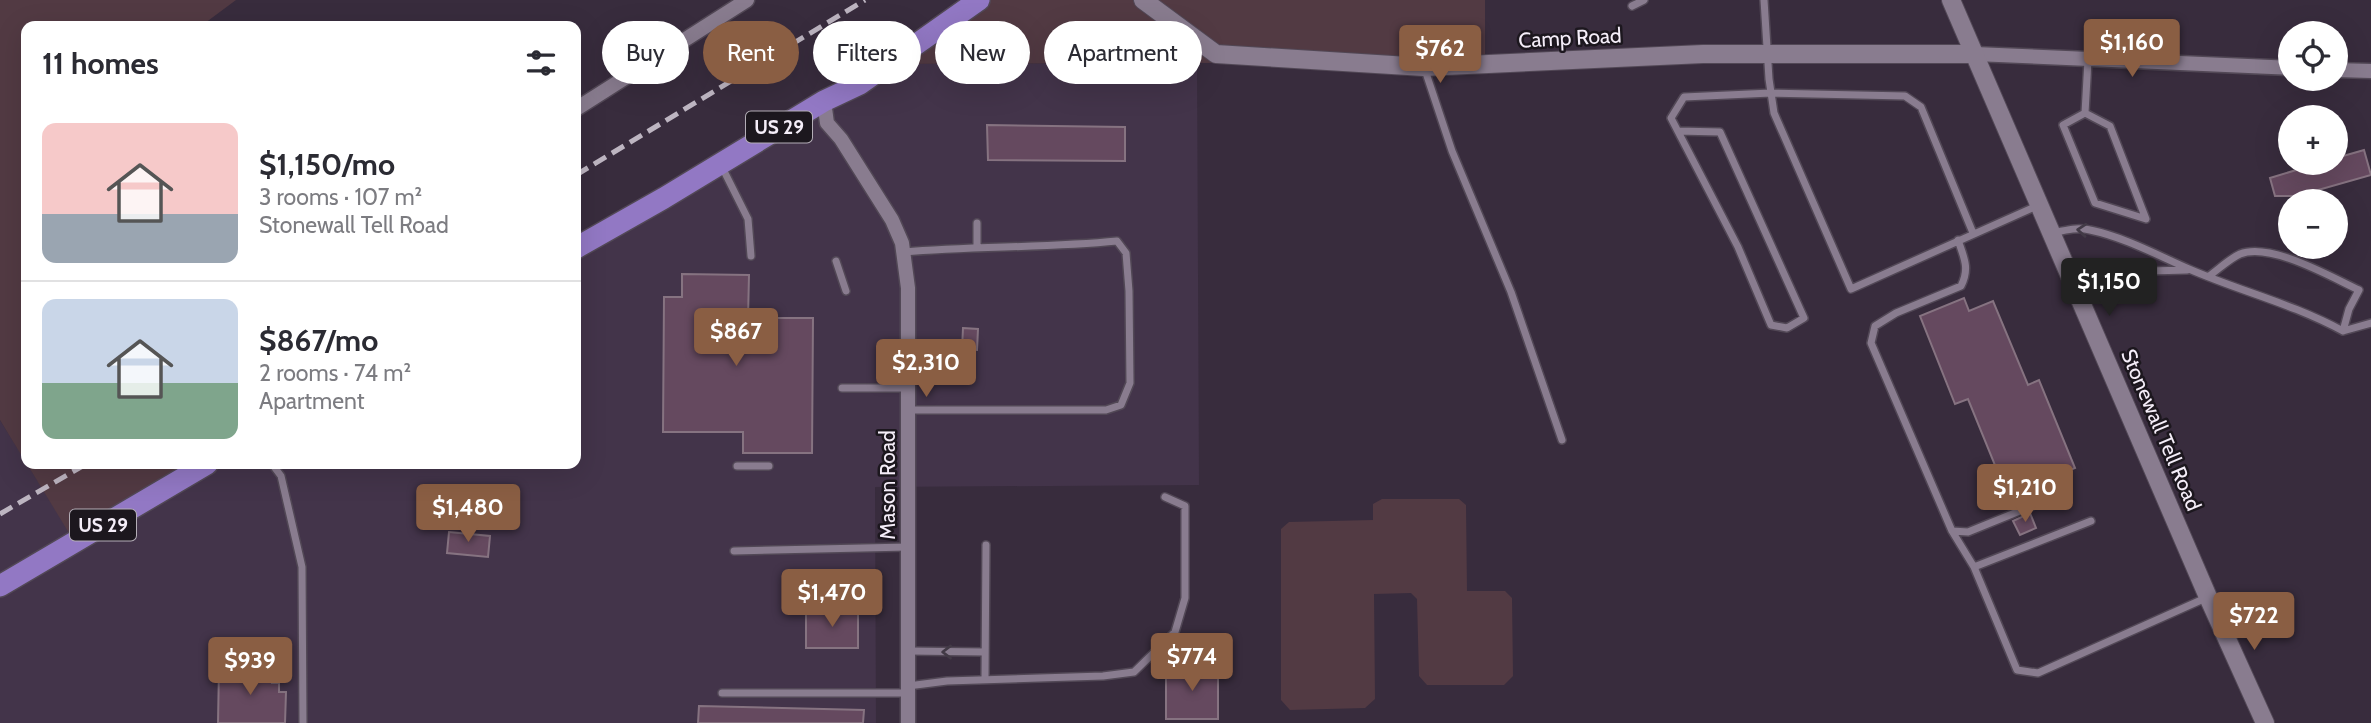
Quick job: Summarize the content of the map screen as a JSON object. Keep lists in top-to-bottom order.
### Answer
{
  "streets": {
    "main road": ["US 29"],
    "street": ["Camp Road", "Stonewall Tell Road", "Mason Road"]
  },
  "crossings": [
    ["Camp Road", "Stonewall Tell Road"],
    ["US 29", "Mason Road"]
  ],
  "page": {
    "price": [
      "$1,160",
      "$762",
      "$1,150",
      "$867",
      "$2,310",
      "$1,210",
      "$1,480",
      "$1,470",
      "$722",
      "$774",
      "$939"
    ],
    "map_buttons": ["+", "−"],
    "chip": [
      "Buy",
      "Rent",
      "Filters",
      "New",
      "Apartment"
    ],
    "heading": "11 homes",
    "list": [
      {
        "name": "$1,150/mo",
        "note": "3 rooms · 107 m² · Stonewall Tell Road"
      },
      {
        "name": "$867/mo",
        "note": "2 rooms · 74 m² · Apartment"
      }
    ]
  }
}
